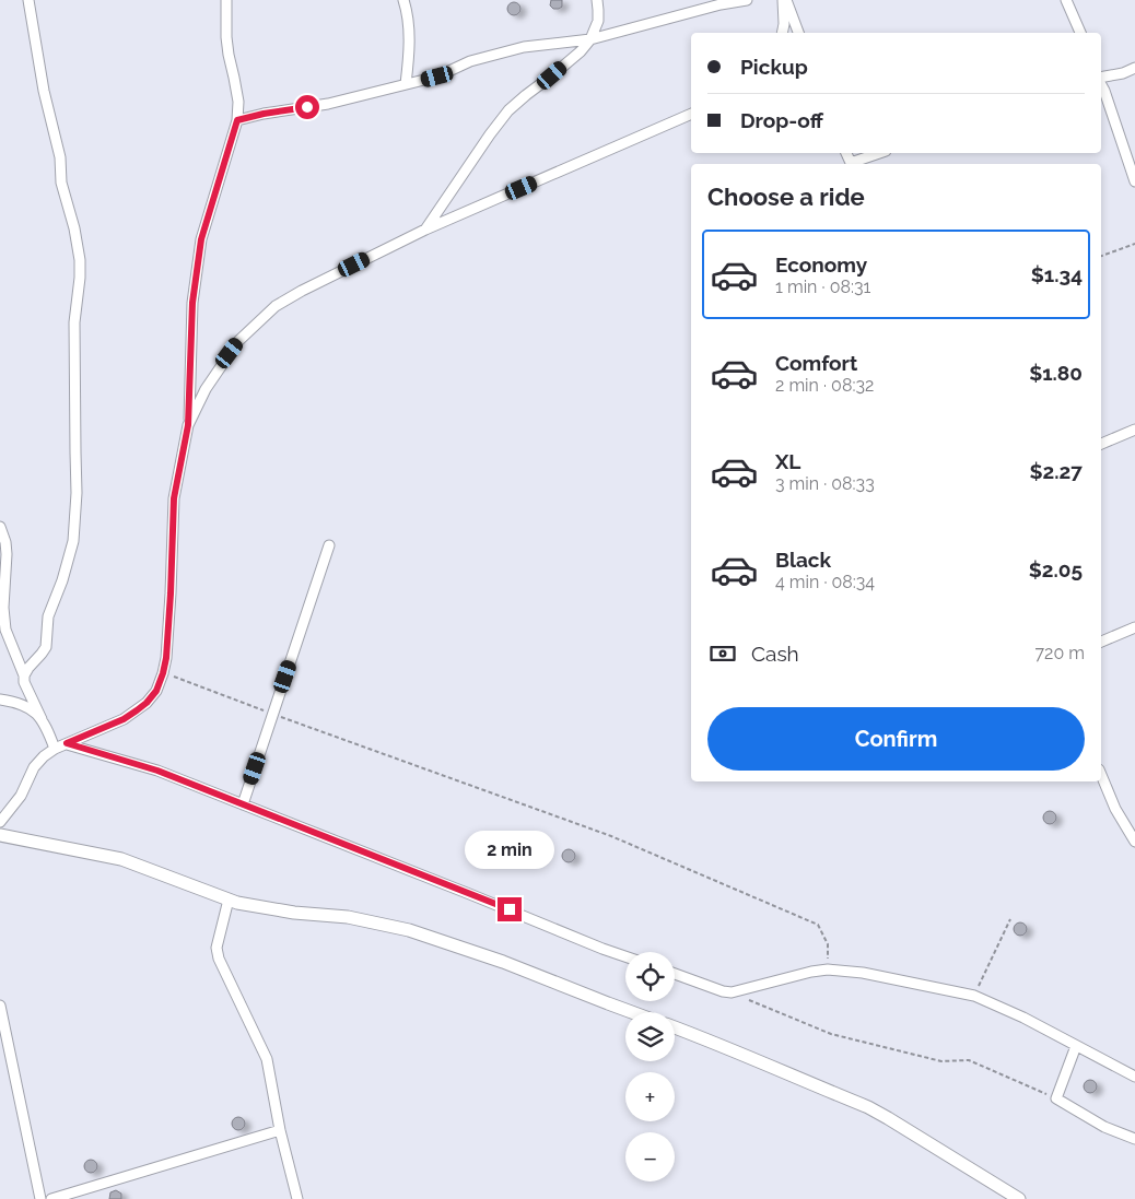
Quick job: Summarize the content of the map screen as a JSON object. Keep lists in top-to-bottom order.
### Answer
{
  "page": {
    "banner": ["Pickup", "Drop-off"],
    "heading": "Choose a ride",
    "list": [
      {
        "name": "Economy",
        "note": "1 min · 08:31",
        "value": "$1.34"
      },
      {
        "name": "Comfort",
        "note": "2 min · 08:32",
        "value": "$1.80"
      },
      {
        "name": "XL",
        "note": "3 min · 08:33",
        "value": "$2.27"
      },
      {
        "name": "Black",
        "note": "4 min · 08:34",
        "value": "$2.05"
      }
    ],
    "pay": ["Cash", "720 m"],
    "buttons": "Confirm",
    "bubble": "2 min",
    "map_buttons": ["+", "−"]
  }
}
